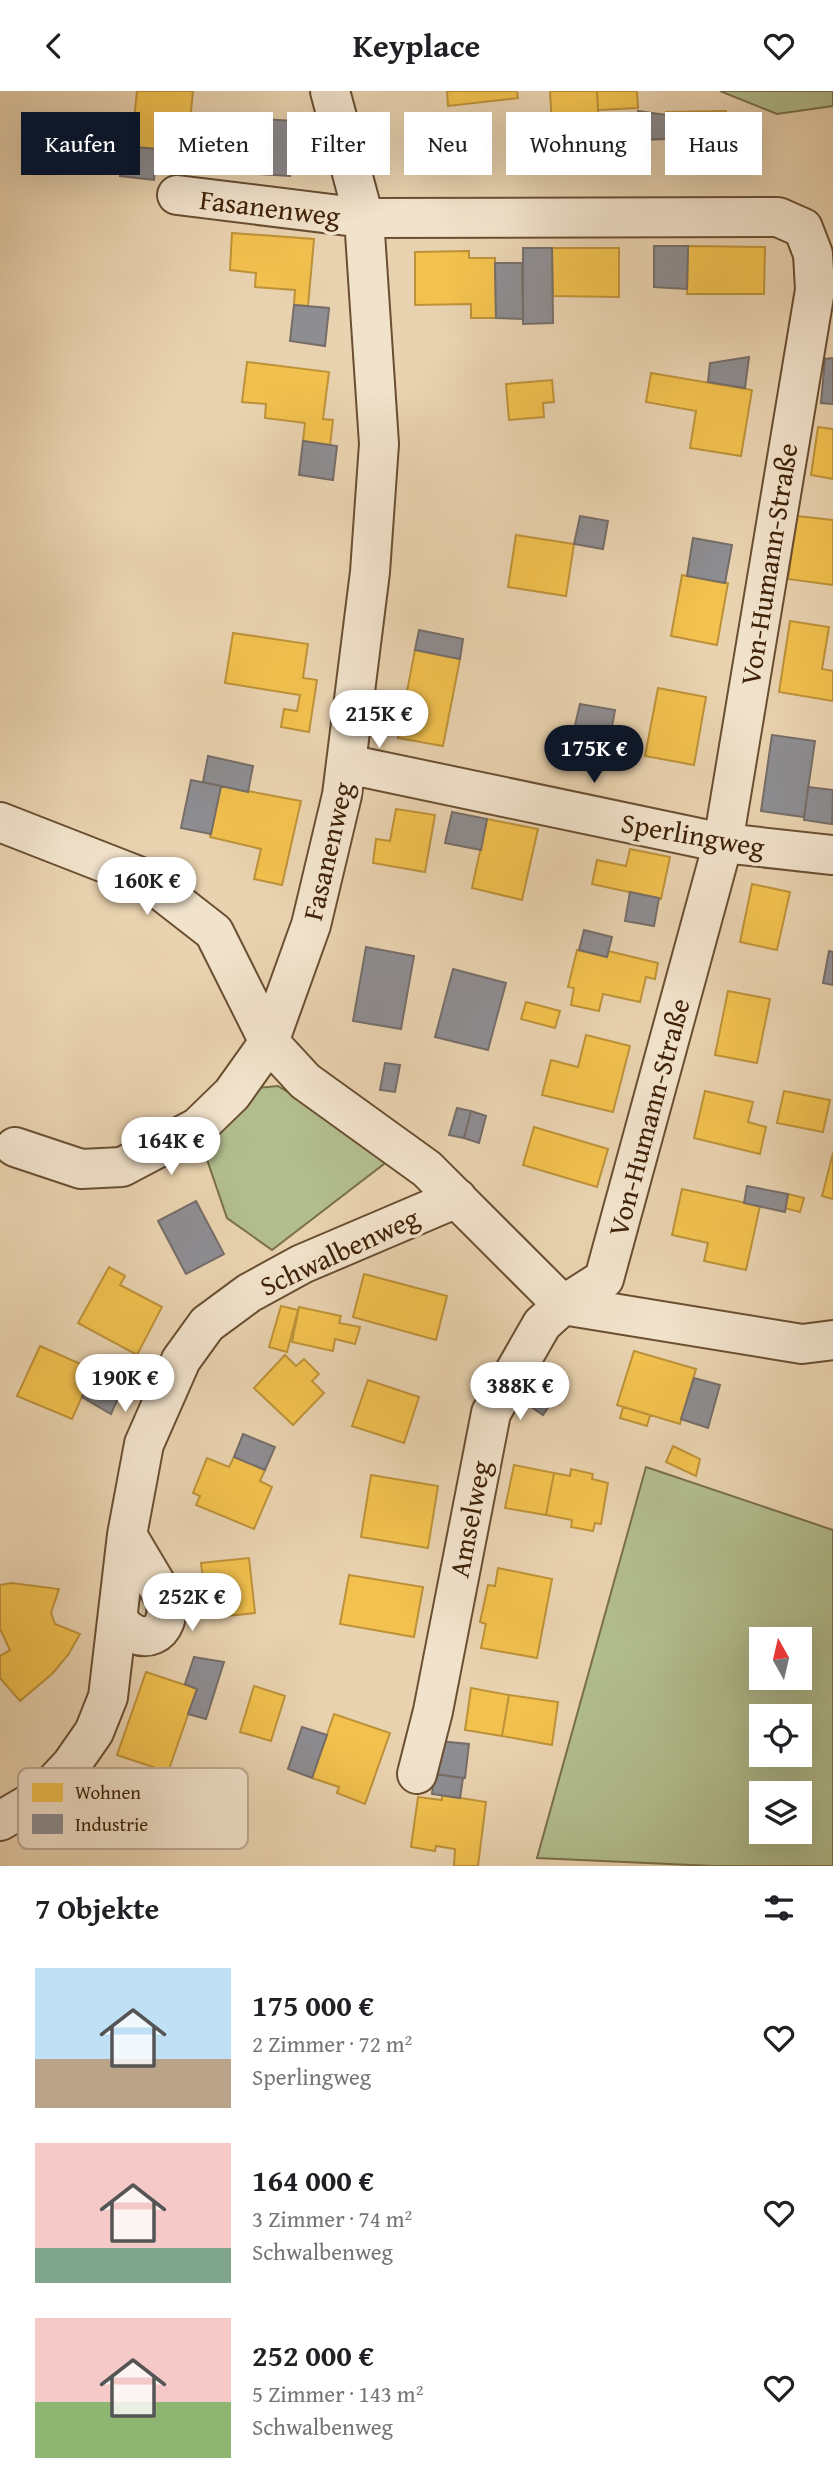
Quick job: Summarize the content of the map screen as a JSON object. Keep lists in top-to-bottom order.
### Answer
{
  "streets": {
    "street": [
      "Fasanenweg",
      "Von-Humann-Straße",
      "Sperlingweg",
      "Schwalbenweg",
      "Amselweg"
    ]
  },
  "crossings": [
    ["Fasanenweg", "Von-Humann-Straße"],
    ["Fasanenweg", "Sperlingweg"],
    ["Von-Humann-Straße", "Sperlingweg"],
    ["Von-Humann-Straße", "Amselweg"]
  ],
  "legend": ["Wohnen", "Industrie"],
  "north": "top",
  "page": {
    "header": "Keyplace",
    "chip": [
      "Kaufen",
      "Mieten",
      "Filter",
      "Neu",
      "Wohnung",
      "Haus"
    ],
    "price": [
      "215K €",
      "175K €",
      "160K €",
      "164K €",
      "190K €",
      "388K €",
      "252K €"
    ],
    "heading": "7 Objekte",
    "list": [
      {
        "name": "175 000 €",
        "note": "2 Zimmer · 72 m² · Sperlingweg"
      },
      {
        "name": "164 000 €",
        "note": "3 Zimmer · 74 m² · Schwalbenweg"
      },
      {
        "name": "252 000 €",
        "note": "5 Zimmer · 143 m² · Schwalbenweg"
      }
    ]
  }
}
